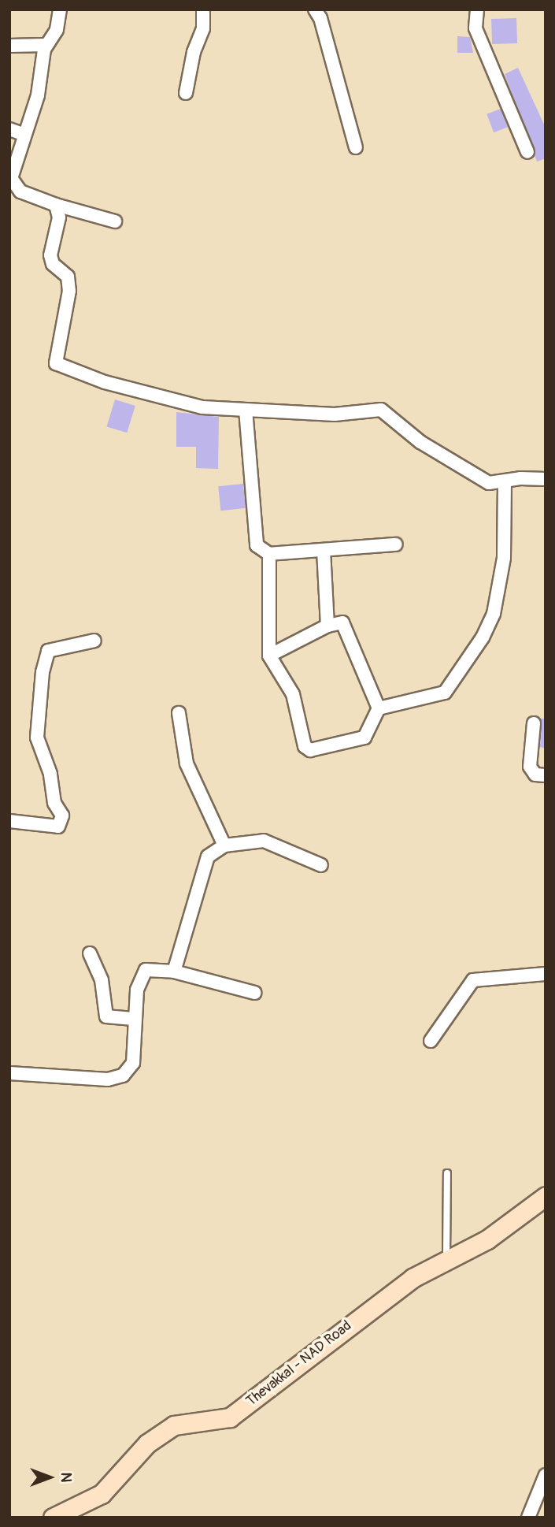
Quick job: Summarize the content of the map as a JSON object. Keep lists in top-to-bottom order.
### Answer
{
  "streets": {
    "main road": ["Thevakkal - NAD Road"]
  },
  "north": "right"
}
